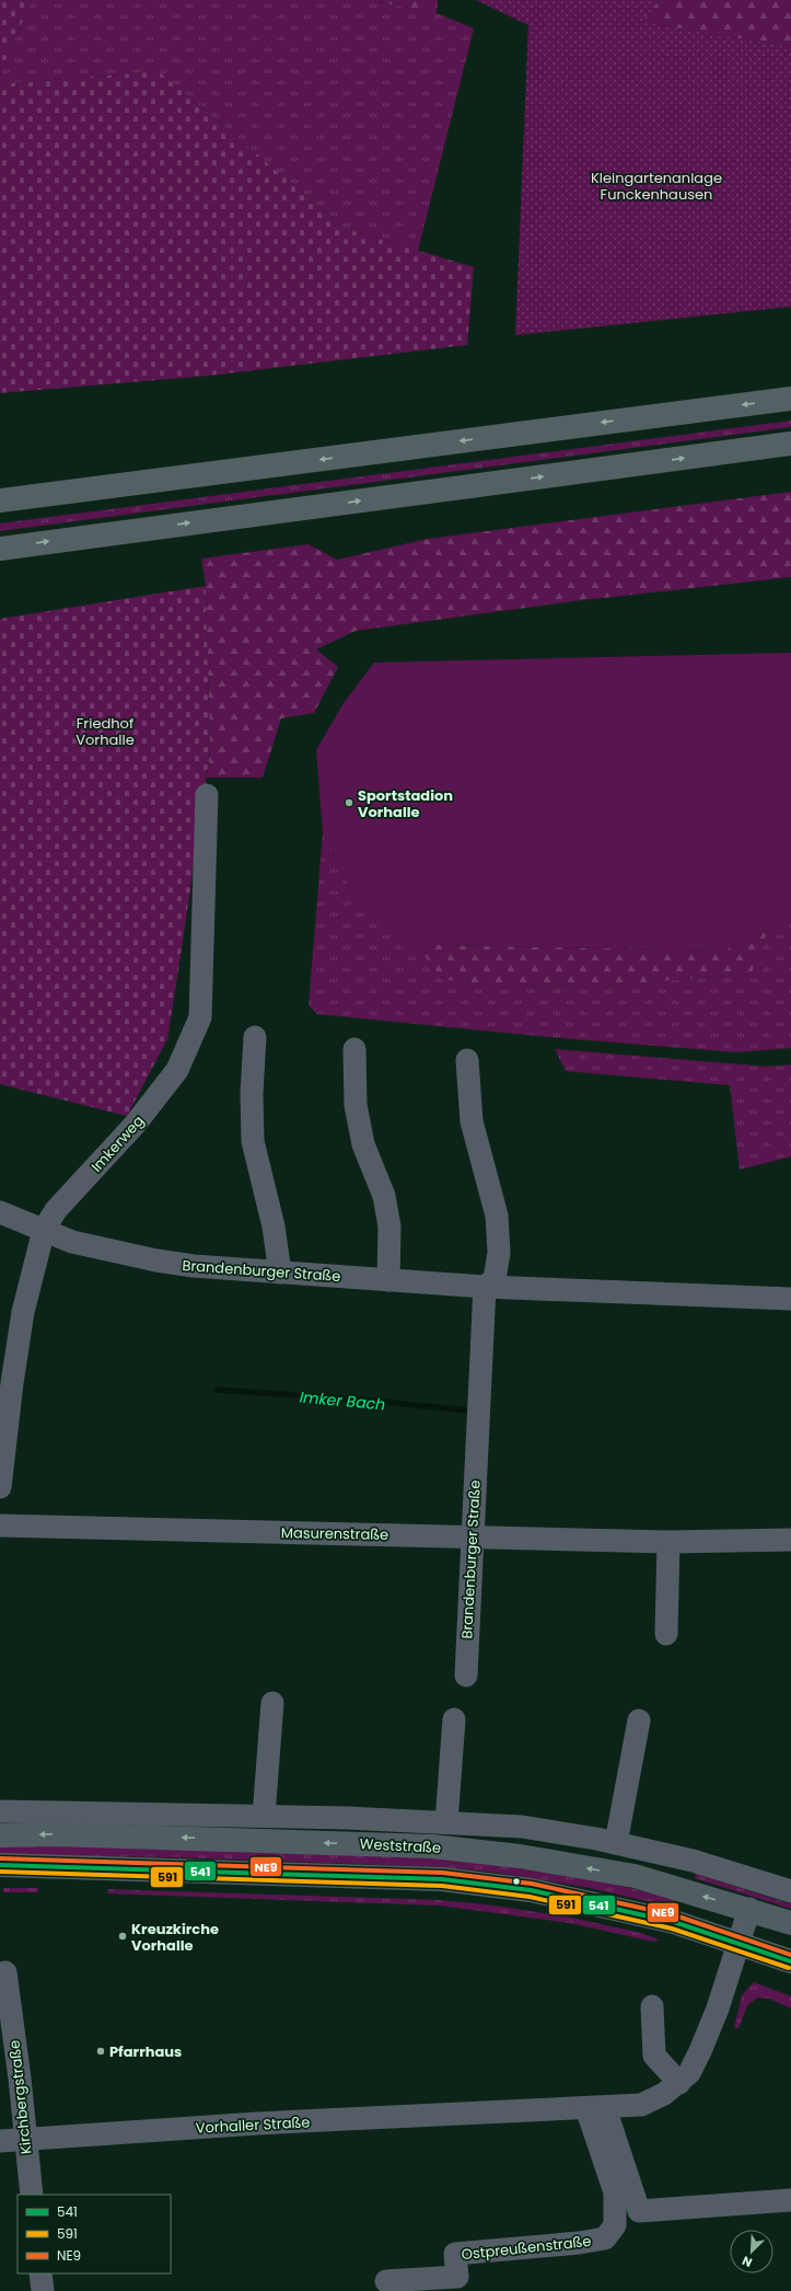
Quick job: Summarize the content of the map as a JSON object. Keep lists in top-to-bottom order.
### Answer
{
  "streets": {
    "main road": ["Weststraße"],
    "street": [
      "Imkerweg",
      "Brandenburger Straße",
      "Masurenstraße",
      "Kirchbergstraße",
      "Vorhaller Straße",
      "Ostpreußenstraße"
    ]
  },
  "crossings": [
    ["Imkerweg", "Brandenburger Straße"],
    ["Brandenburger Straße", "Masurenstraße"],
    ["Weststraße", "Vorhaller Straße"],
    ["Kirchbergstraße", "Vorhaller Straße"],
    ["Vorhaller Straße", "Ostpreußenstraße"]
  ],
  "water": ["Imker Bach"],
  "parks": ["Kleingartenanlage Funckenhausen", "Friedhof Vorhalle"],
  "places": ["Sportstadion Vorhalle", "Kreuzkirche Vorhalle", "Pfarrhaus"],
  "lines": ["transit line NE9", "transit line 541", "transit line 591"],
  "legend": ["541", "591", "NE9"],
  "north": "bottom left"
}
